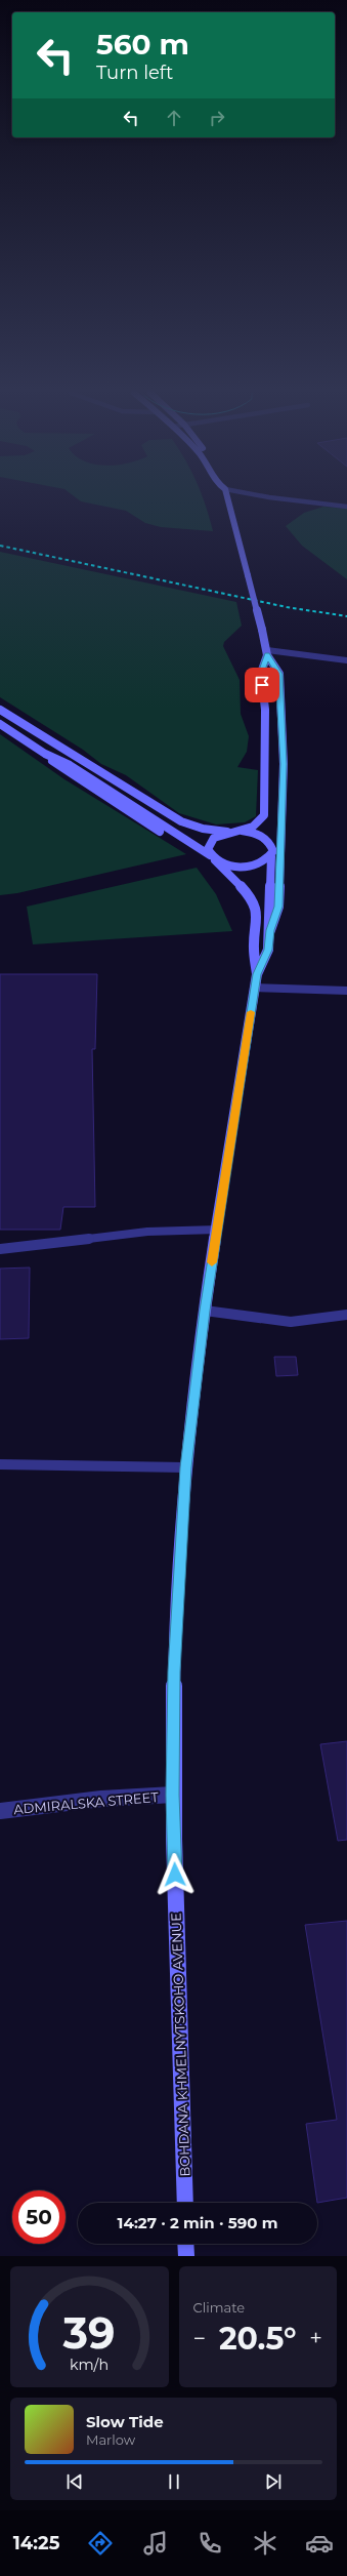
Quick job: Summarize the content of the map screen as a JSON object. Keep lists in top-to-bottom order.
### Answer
{
  "streets": {
    "main road": ["BOHDANA KHMELNYTSKOHO AVENUE"],
    "street": ["ADMIRALSKA STREET"]
  },
  "crossings": [
    ["ADMIRALSKA STREET", "BOHDANA KHMELNYTSKOHO AVENUE"]
  ],
  "page": {
    "turn": ["560 m", "Turn left"],
    "limit": "50",
    "trip": "14:27 · 2 min · 590 m",
    "tile": "Climate",
    "heat": ["−", "20.5°", "+"],
    "song": ["Slow Tide", "Marlow"],
    "tabs": "14:25",
    "gauge": ["39", "km/h"]
  }
}
